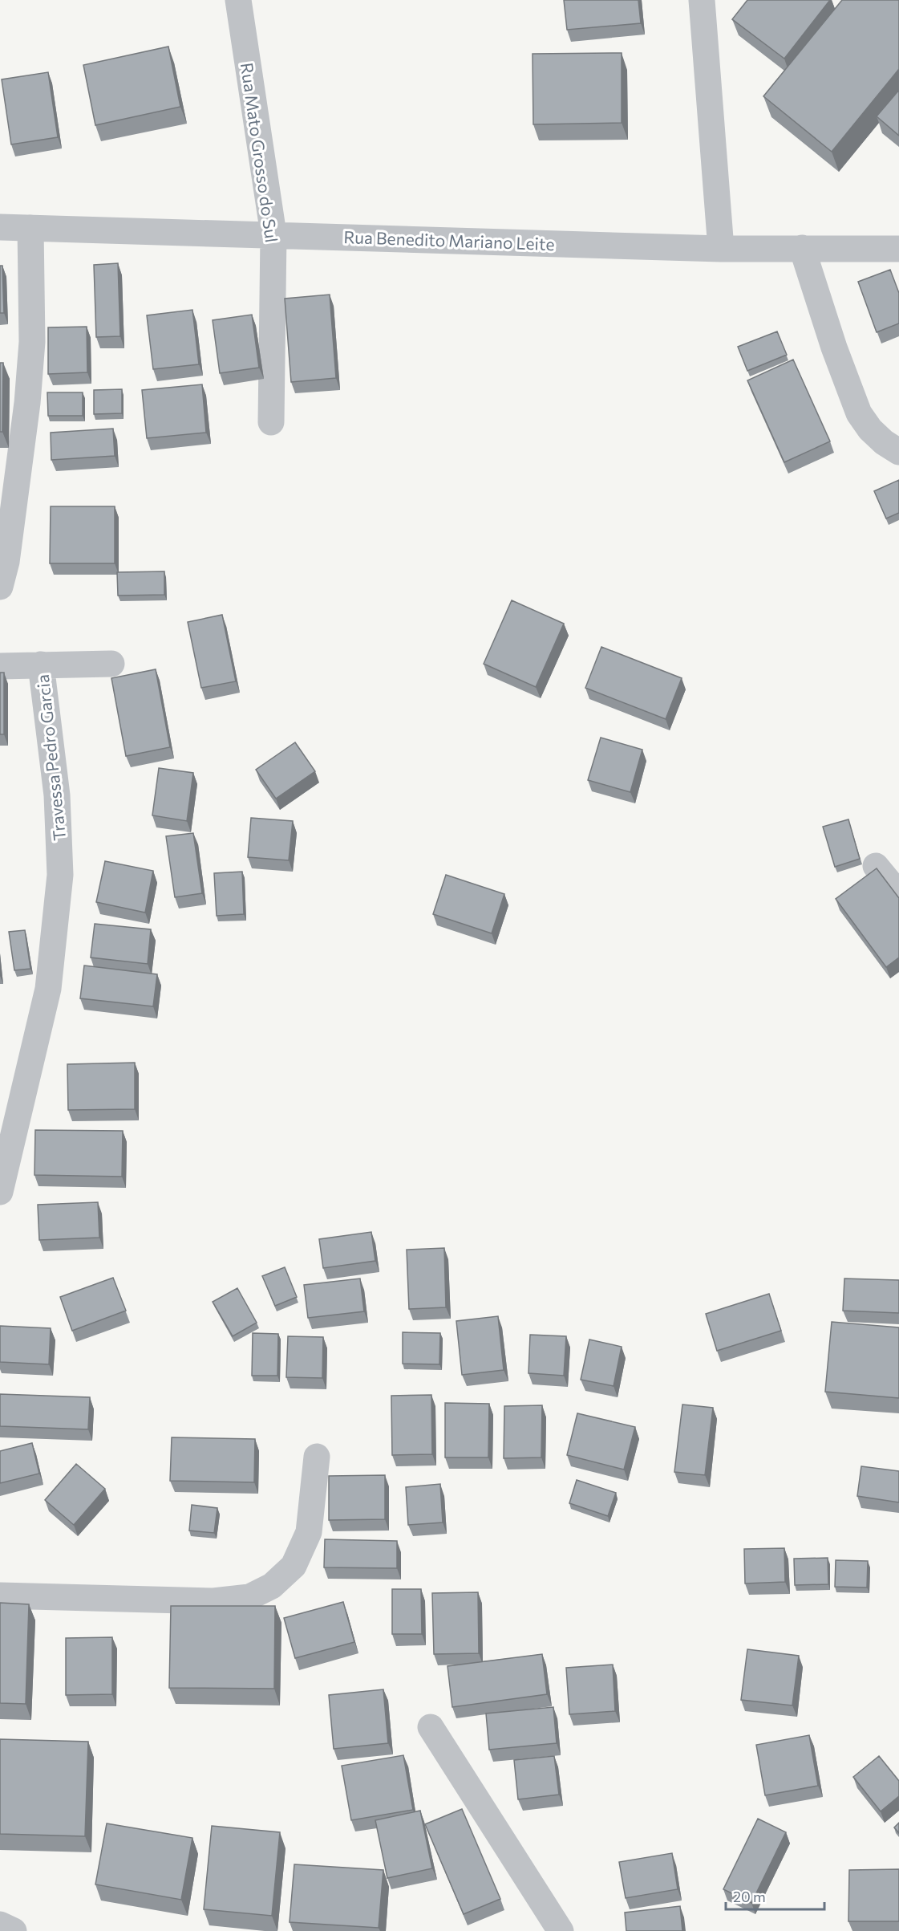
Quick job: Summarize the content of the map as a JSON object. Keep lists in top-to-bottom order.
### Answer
{
  "streets": {
    "street": ["Rua Mato Grosso do Sul", "Rua Benedito Mariano Leite", "Travessa Pedro Garcia"]
  },
  "crossings": [
    ["Rua Mato Grosso do Sul", "Rua Benedito Mariano Leite"]
  ],
  "scale_bar": "20 m"
}
